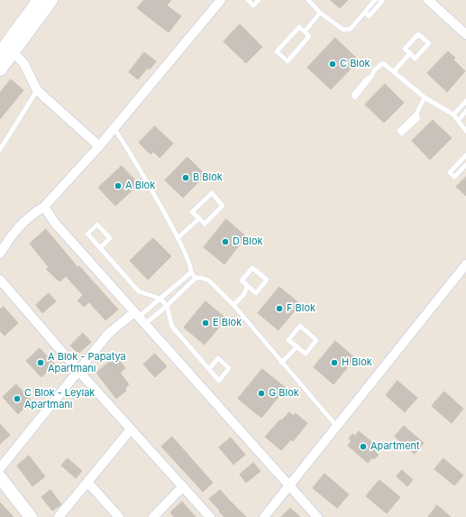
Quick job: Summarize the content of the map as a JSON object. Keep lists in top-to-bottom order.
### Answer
{
  "places": [
    "C Blok",
    "B Blok",
    "A Blok",
    "D Blok",
    "F Blok",
    "E Blok",
    "A Blok - Papatya Apartmanı",
    "H Blok",
    "G Blok",
    "C Blok - Leylak Apartmanı",
    "Apartment"
  ]
}
